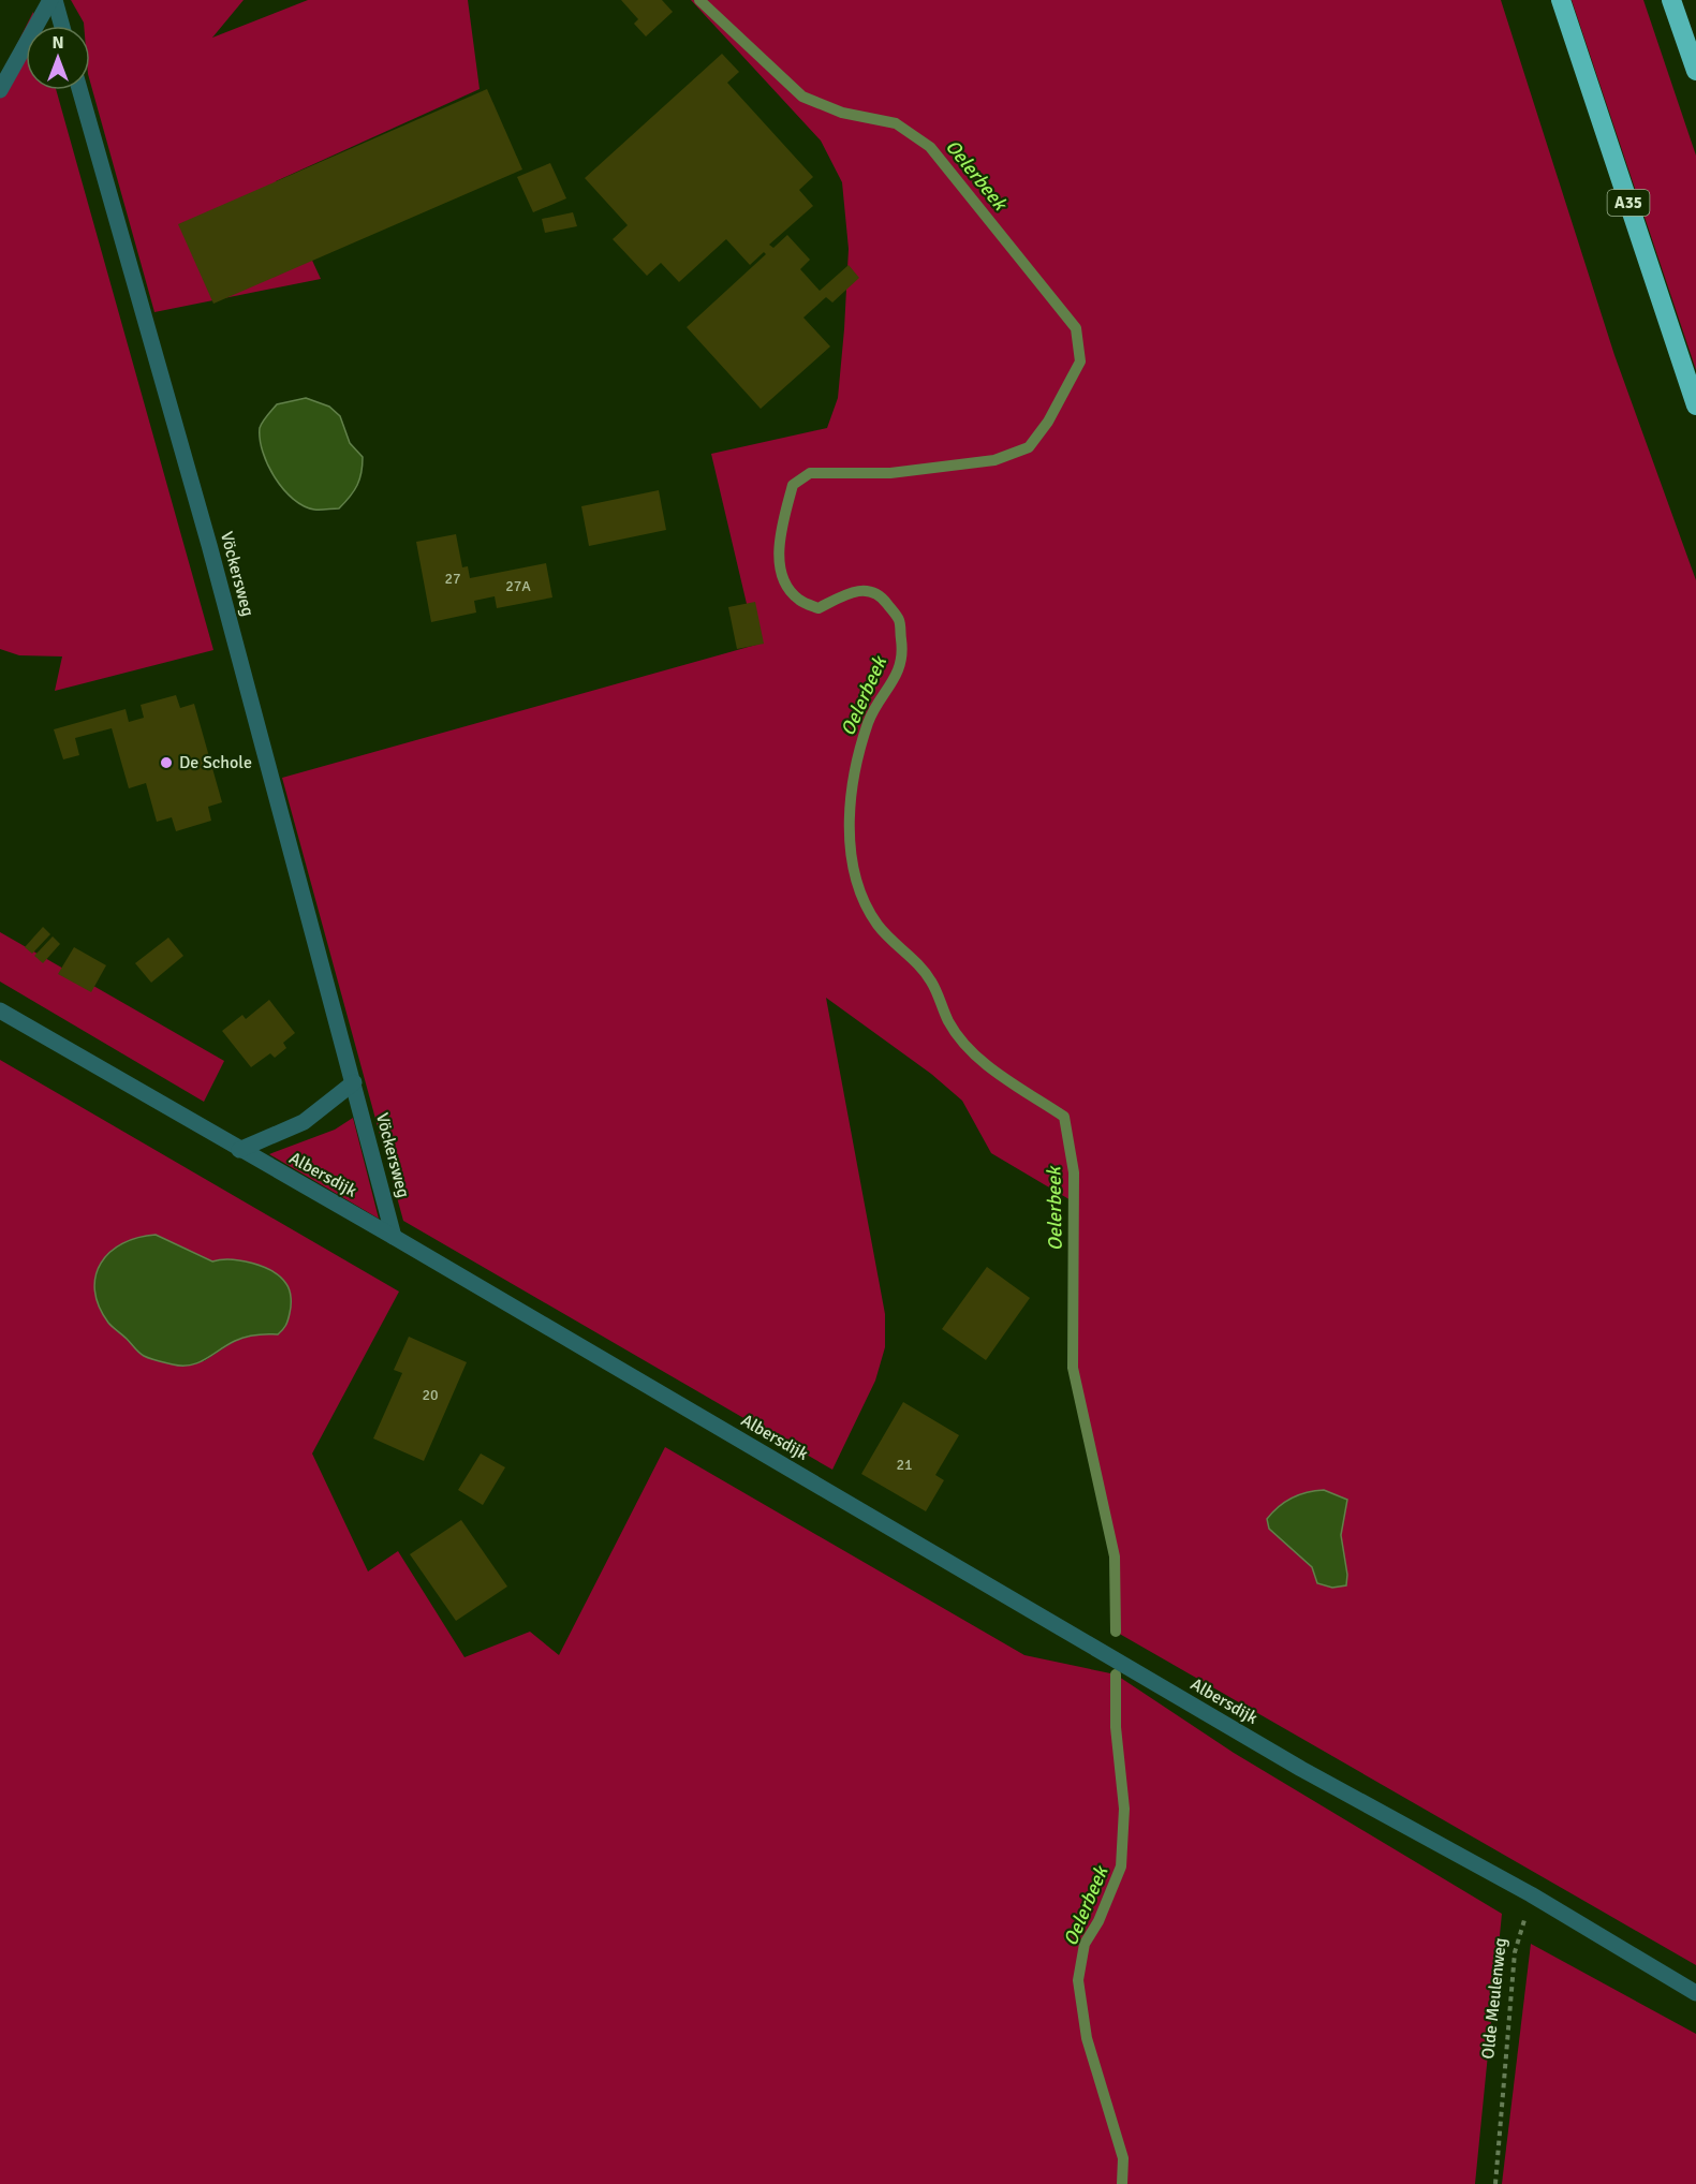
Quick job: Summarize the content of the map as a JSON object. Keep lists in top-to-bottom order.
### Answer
{
  "streets": {
    "highway": ["A35"],
    "street": ["Vöckersweg", "Albersdijk"],
    "path": ["Olde Meulenweg"]
  },
  "crossings": [
    ["Vöckersweg", "Albersdijk"],
    ["Albersdijk", "Olde Meulenweg"]
  ],
  "water": ["Oelerbeek"],
  "places": ["De Schole"],
  "house_numbers": [
    "27",
    "27A",
    "20",
    "21"
  ],
  "north": "top"
}
